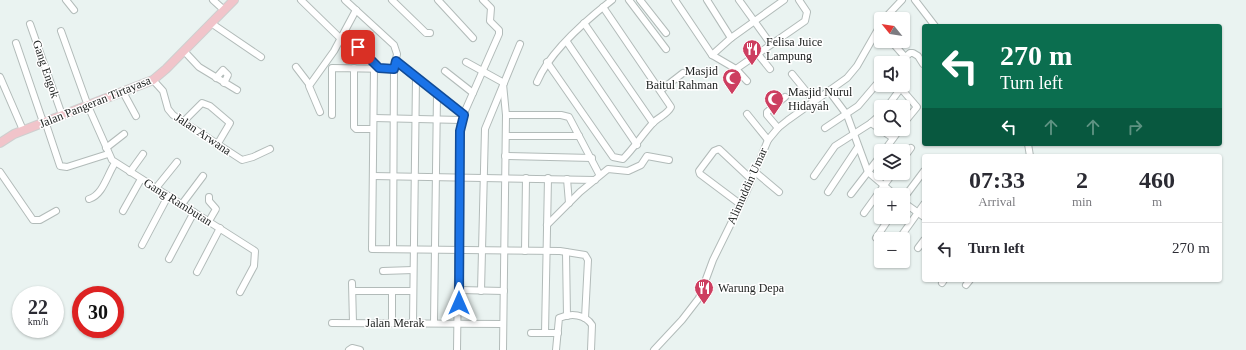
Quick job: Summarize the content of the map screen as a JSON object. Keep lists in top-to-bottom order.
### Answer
{
  "streets": {
    "main road": ["Jalan Pangeran Tirtayasa"],
    "street": [
      "Gang Engok",
      "Jalan Arwana",
      "Alimuddin Umar",
      "Gang Rambutan",
      "Jalan Merak"
    ]
  },
  "crossings": [
    ["Gang Engok", "Jalan Pangeran Tirtayasa"],
    ["Jalan Pangeran Tirtayasa", "Jalan Arwana"],
    ["Jalan Pangeran Tirtayasa", "Gang Rambutan"]
  ],
  "places": {
    "restaurant": ["Felisa Juice Lampung", "Warung Depa"],
    "mosque": ["Masjid Baitul Rahman", "Masjid Nurul Hidayah"]
  },
  "north": "top left",
  "page": {
    "map_buttons": ["+", "−"],
    "turn": ["270 m", "Turn left"],
    "eta": [
      "07:33",
      "Arrival",
      "2",
      "min",
      "460",
      "m"
    ],
    "list": [
      {
        "name": "Turn left",
        "value": "270 m"
      }
    ],
    "speed": "22 km/h",
    "limit": "30"
  }
}
